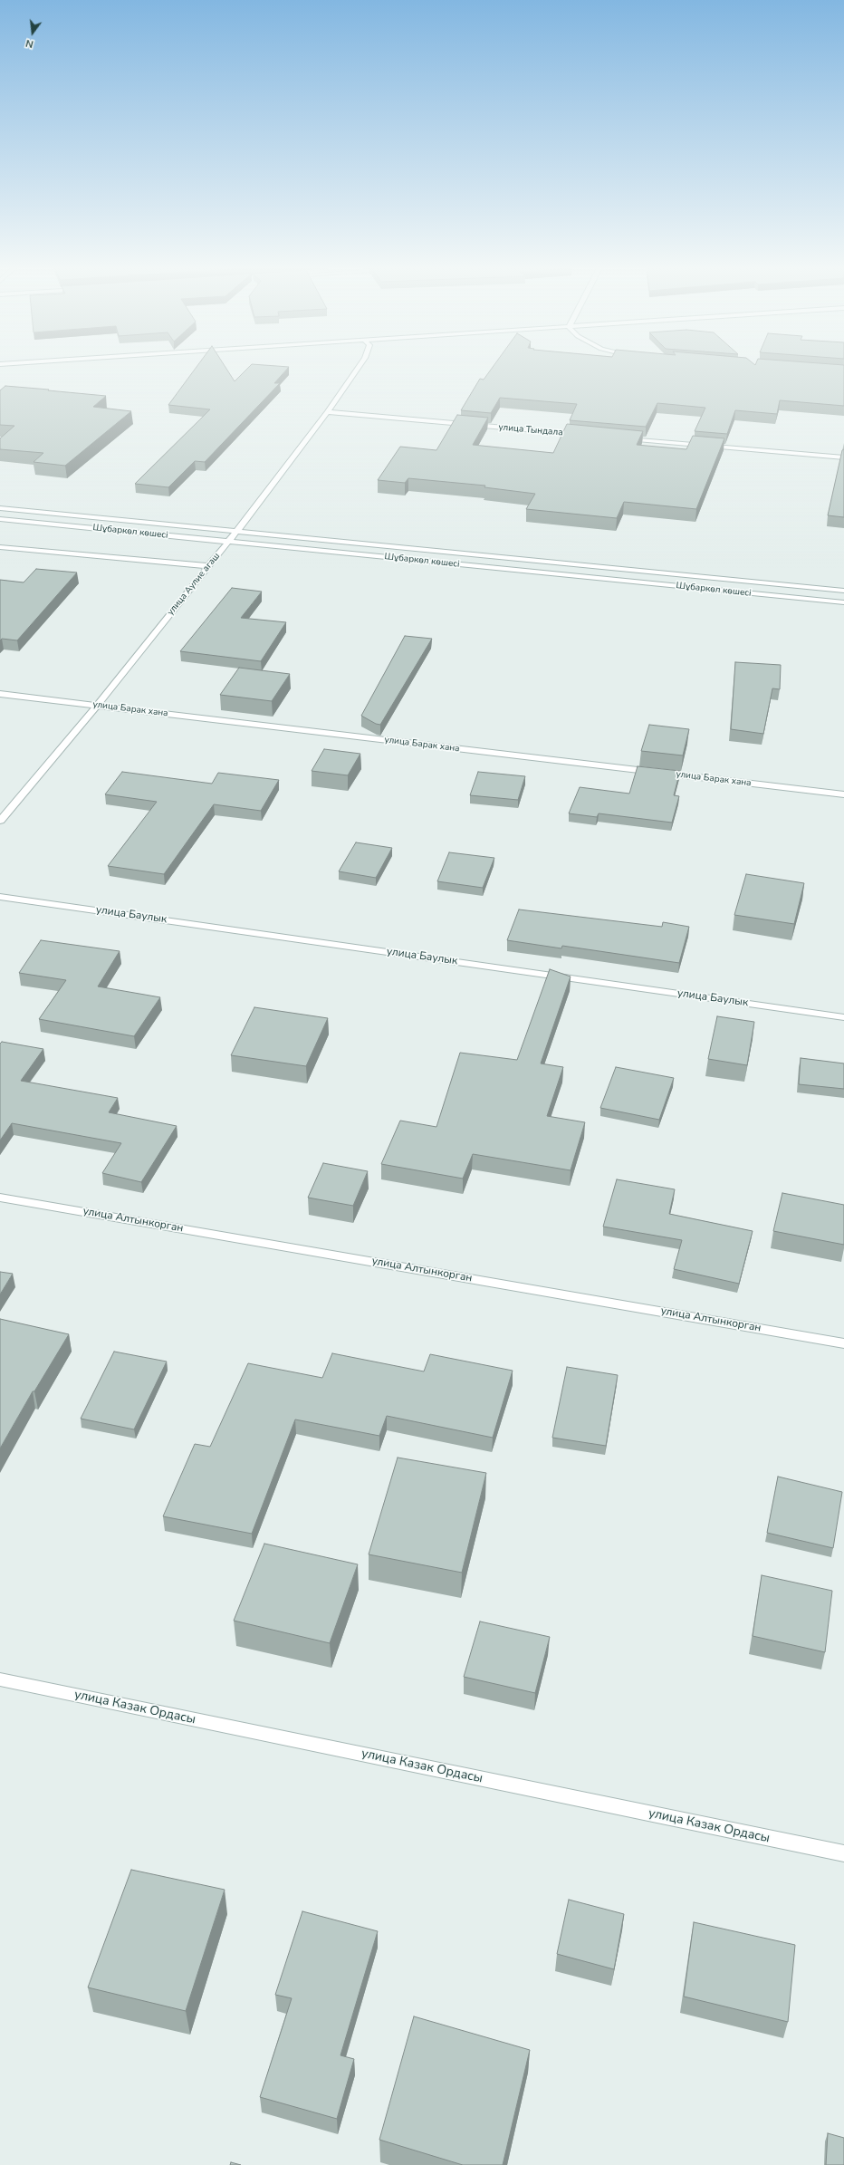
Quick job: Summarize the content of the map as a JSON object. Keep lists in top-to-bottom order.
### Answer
{
  "streets": {
    "street": [
      "улица Тындала",
      "Шұбаркөл көшесі",
      "улица Аулие агаш",
      "улица Барак хана",
      "улица Баулык",
      "улица Алтынкорган",
      "улица Казак Ордасы"
    ]
  },
  "crossings": [
    ["улица Тындала", "улица Аулие агаш"],
    ["Шұбаркөл көшесі", "улица Аулие агаш"],
    ["улица Аулие агаш", "улица Барак хана"]
  ],
  "north": "bottom"
}
